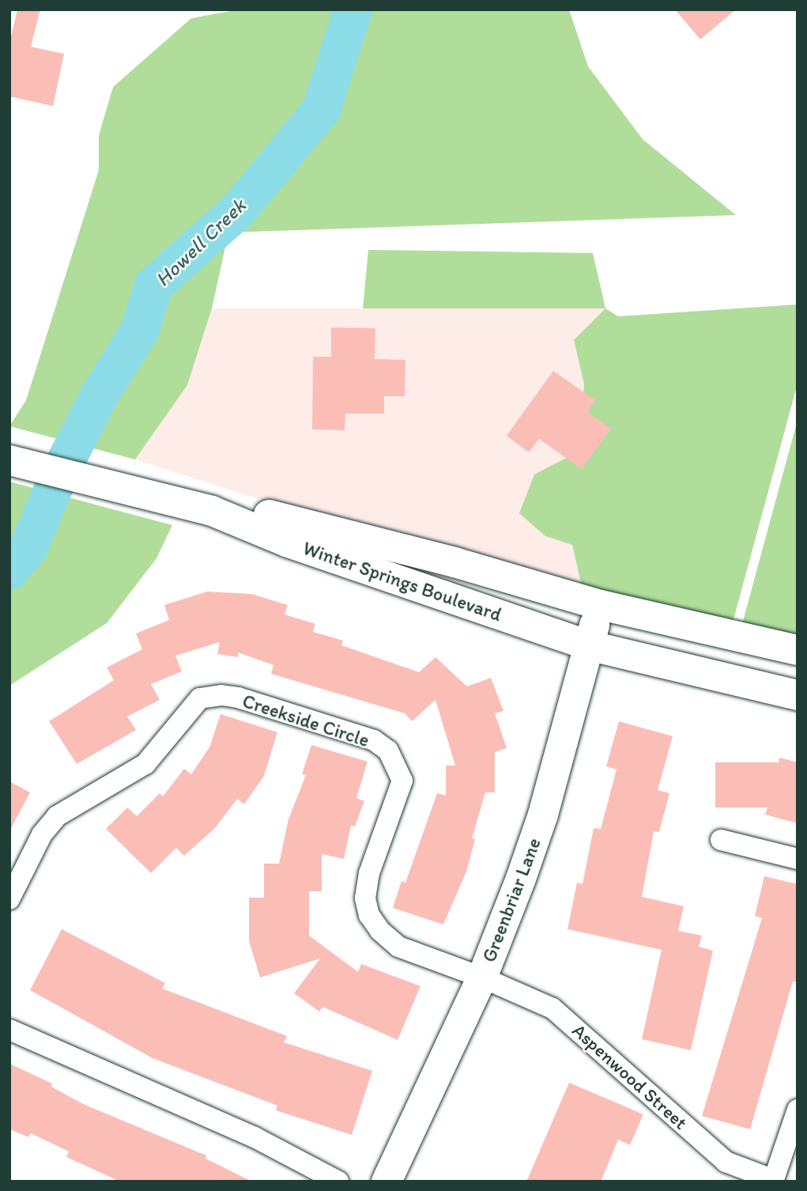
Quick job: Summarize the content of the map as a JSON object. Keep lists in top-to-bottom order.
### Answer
{
  "streets": {
    "street": [
      "Winter Springs Boulevard",
      "Creekside Circle",
      "Greenbriar Lane",
      "Aspenwood Street"
    ]
  },
  "crossings": [
    ["Winter Springs Boulevard", "Greenbriar Lane"],
    ["Creekside Circle", "Greenbriar Lane"],
    ["Creekside Circle", "Aspenwood Street"],
    ["Greenbriar Lane", "Aspenwood Street"]
  ],
  "water": ["Howell Creek"]
}
